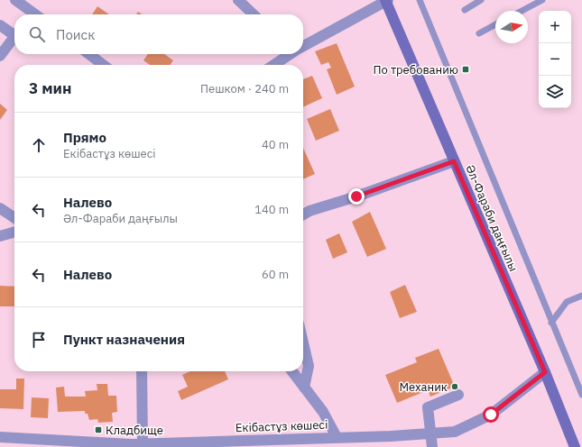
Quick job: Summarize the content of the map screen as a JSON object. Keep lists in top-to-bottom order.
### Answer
{
  "streets": {
    "main road": ["Әл-Фараби даңғылы"],
    "street": ["Екібастұз көшесі"]
  },
  "crossings": [
    ["Әл-Фараби даңғылы", "Екібастұз көшесі"]
  ],
  "places": {
    "transit": ["По требованию", "Кладбище"],
    "other": ["Механик"]
  },
  "north": "right",
  "page": {
    "map_buttons": ["+", "−"],
    "search": "Поиск",
    "heading": ["3 мин", "Пешком · 240 m"],
    "list": [
      ["Прямо", "Екібастұз көшесі", "40 m"],
      ["Налево", "Әл-Фараби даңғылы", "140 m"],
      ["Налево", "60 m"],
      "Пункт назначения"
    ]
  }
}
